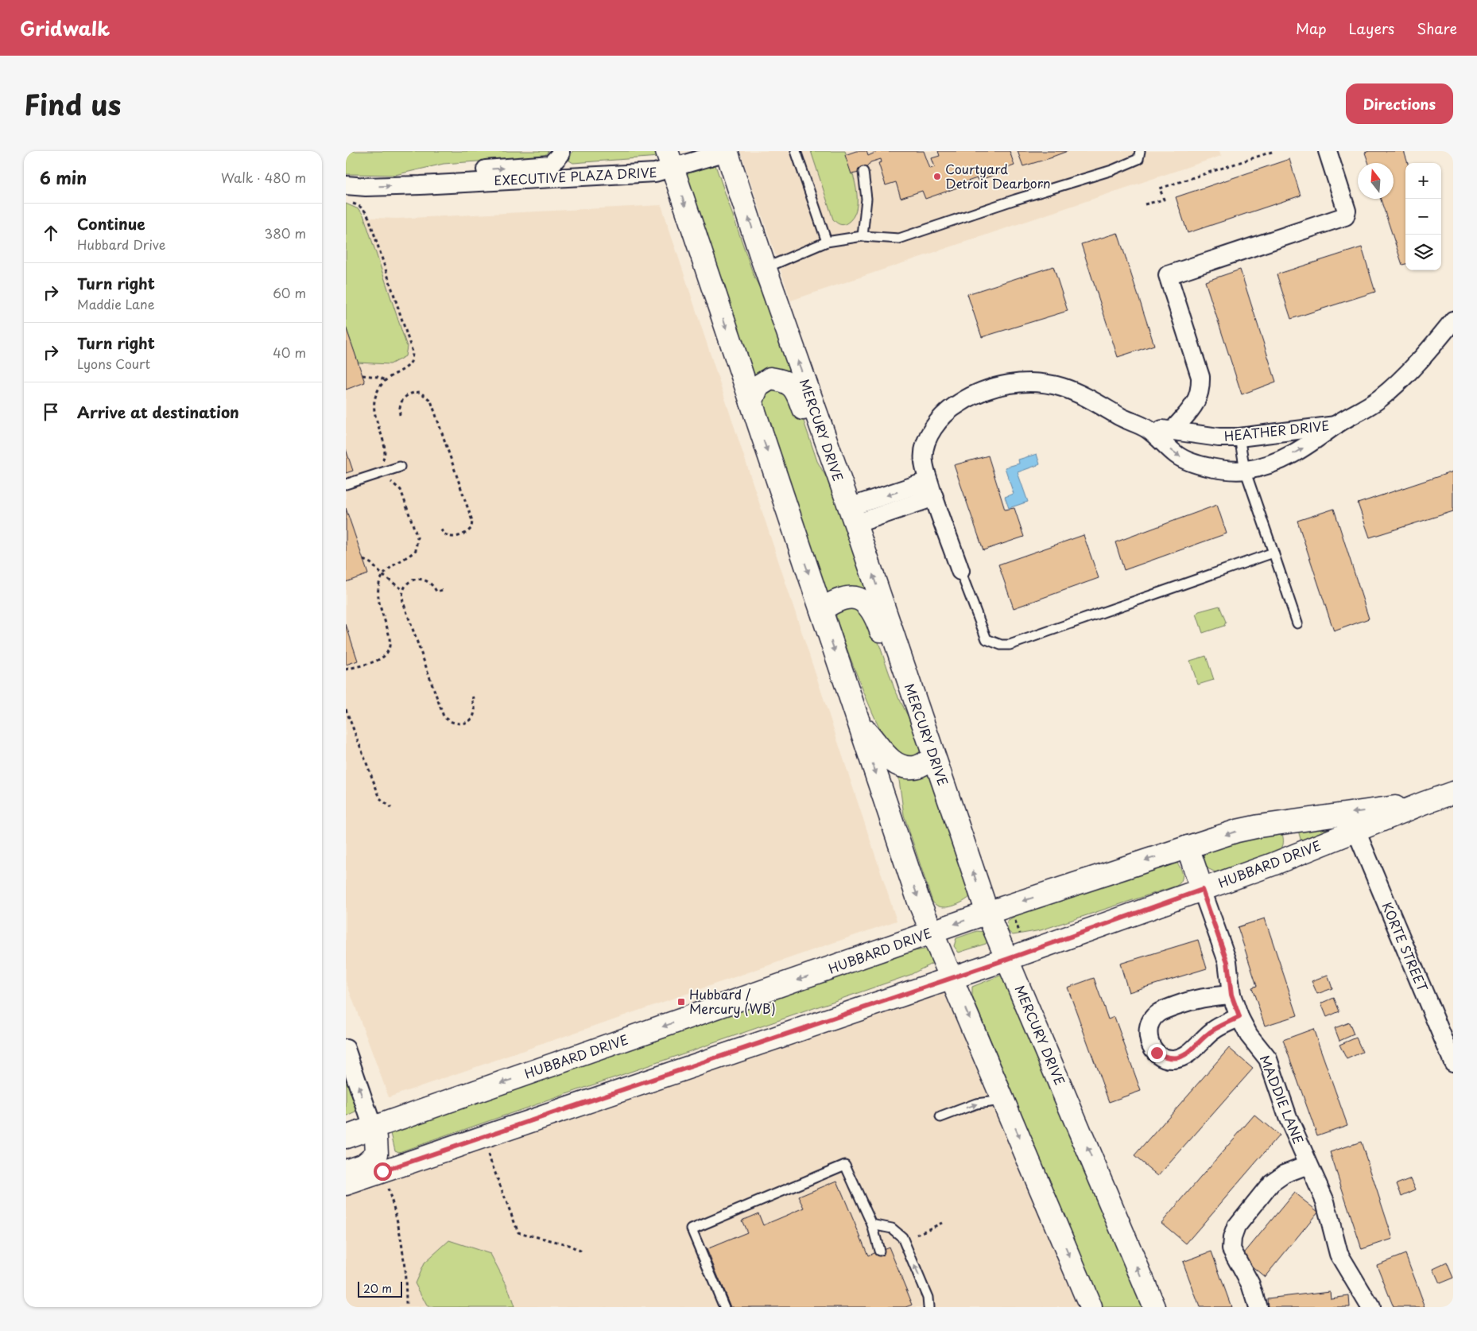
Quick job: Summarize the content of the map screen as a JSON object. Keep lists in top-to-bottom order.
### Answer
{
  "streets": {
    "street": [
      "EXECUTIVE PLAZA DRIVE",
      "MERCURY DRIVE",
      "HEATHER DRIVE",
      "HUBBARD DRIVE",
      "KORTE STREET",
      "MADDIE LANE"
    ]
  },
  "crossings": [
    ["EXECUTIVE PLAZA DRIVE", "MERCURY DRIVE"],
    ["MERCURY DRIVE", "HUBBARD DRIVE"],
    ["HUBBARD DRIVE", "KORTE STREET"],
    ["HUBBARD DRIVE", "MADDIE LANE"]
  ],
  "places": {
    "other": ["Courtyard Detroit Dearborn"],
    "transit": ["Hubbard / Mercury (WB)"]
  },
  "scale_bar": "20 m",
  "north": "top",
  "page": {
    "header": "Gridwalk",
    "nav": ["Map", "Layers", "Share"],
    "title": "Find us",
    "buttons": "Directions",
    "heading": ["6 min", "Walk · 480 m"],
    "map_buttons": ["+", "−"],
    "list": [
      ["Continue", "Hubbard Drive", "380 m"],
      ["Turn right", "Maddie Lane", "60 m"],
      ["Turn right", "Lyons Court", "40 m"],
      "Arrive at destination"
    ],
    "scale": "20 m"
  }
}
